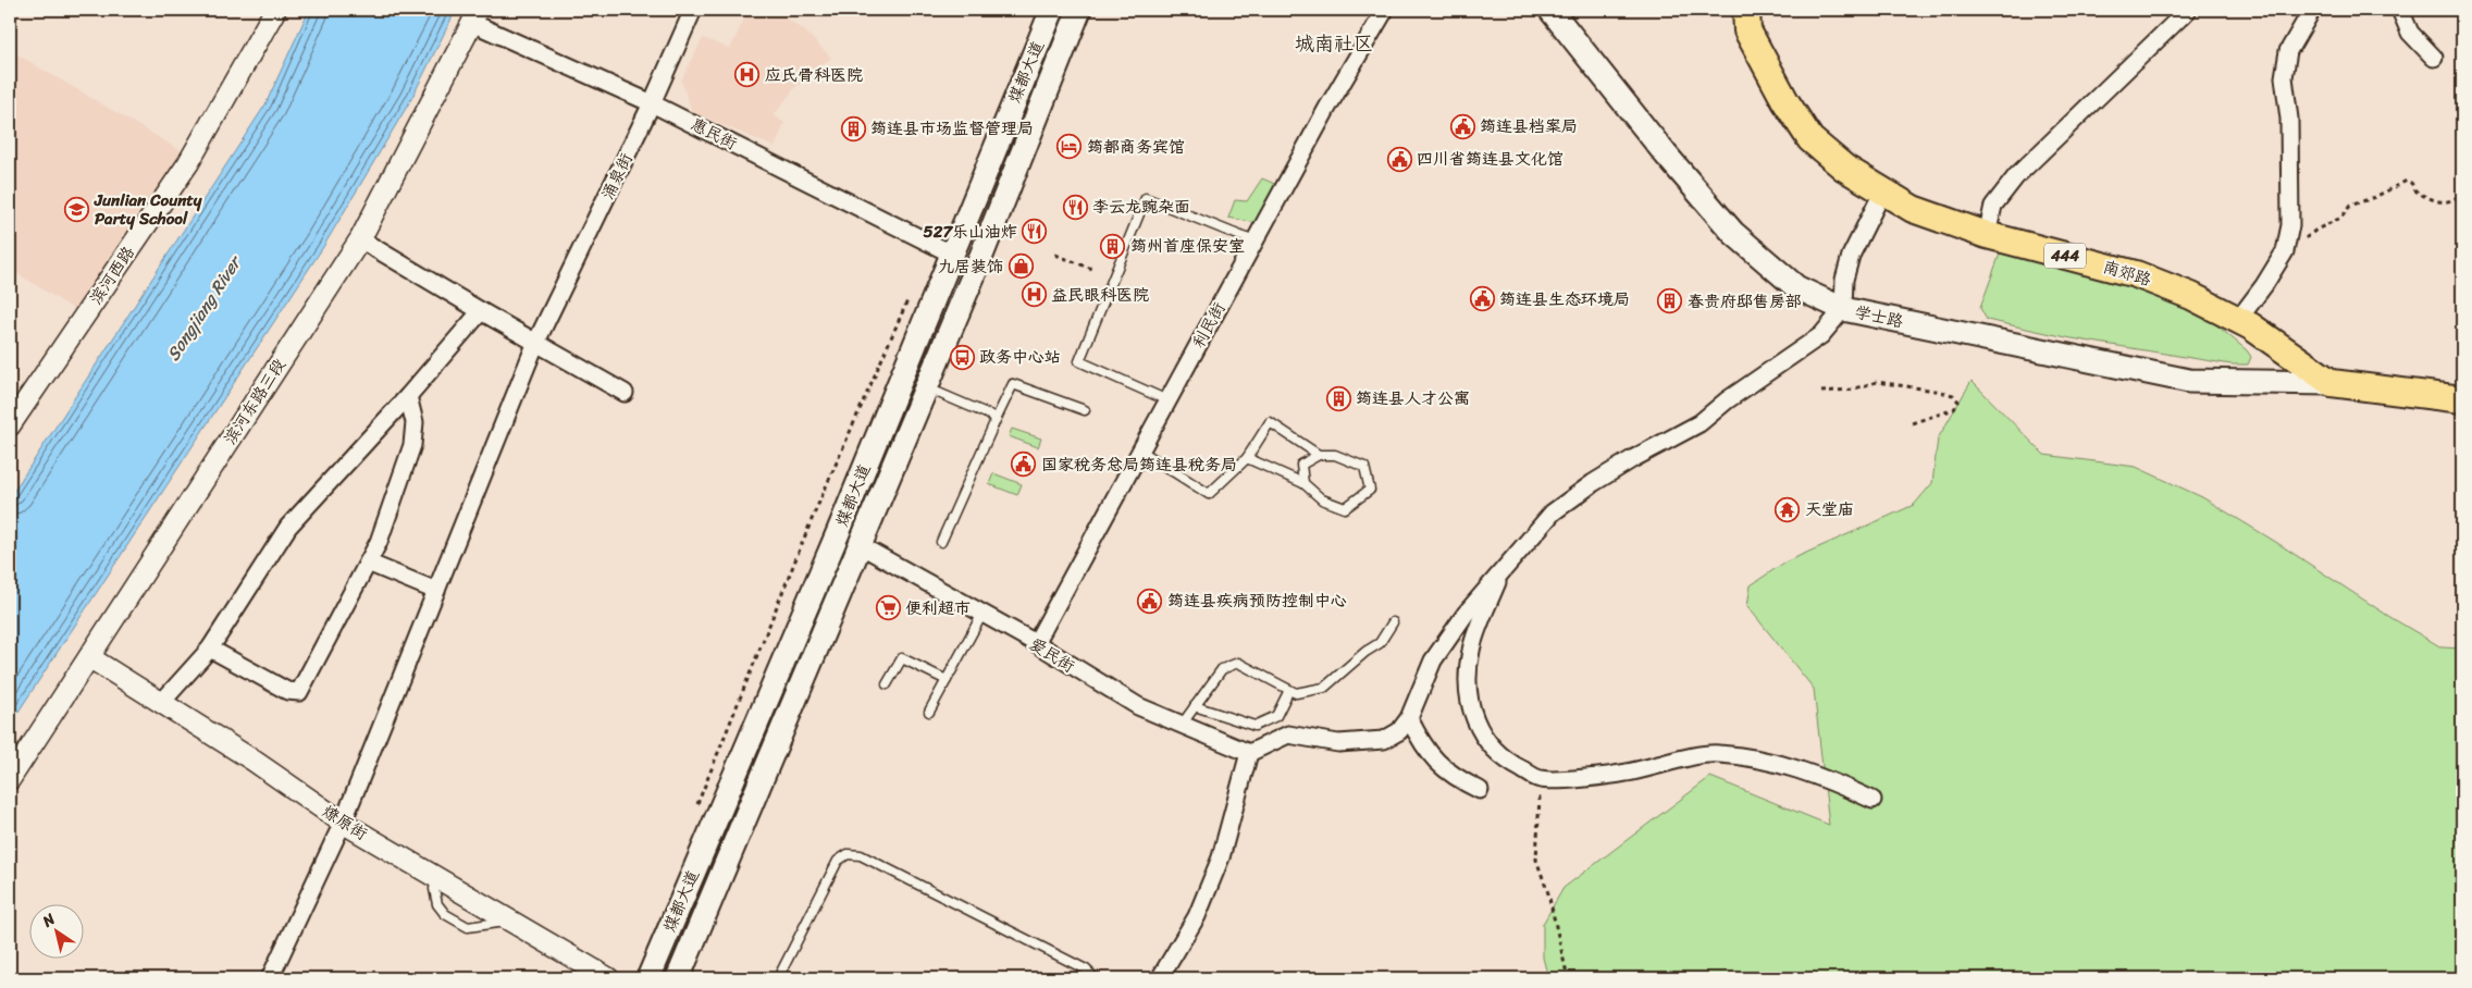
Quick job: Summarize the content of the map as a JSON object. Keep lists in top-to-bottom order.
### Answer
{
  "streets": {
    "main road": [
      "煤都大道",
      "444",
      "南郊路",
      "学士路"
    ],
    "street": [
      "惠民街",
      "涌泉街",
      "滨河西路",
      "利民街",
      "滨河东路三段",
      "爱民街",
      "燎原街"
    ]
  },
  "crossings": [
    ["煤都大道", "惠民街"],
    ["煤都大道", "爱民街"],
    ["惠民街", "涌泉街"],
    ["惠民街", "滨河东路三段"],
    ["涌泉街", "燎原街"],
    ["南郊路", "学士路"],
    ["利民街", "爱民街"],
    ["滨河东路三段", "燎原街"]
  ],
  "districts": ["城南社区"],
  "water": ["Songjiang River"],
  "places": {
    "hospital": ["应氏骨科医院", "益民眼科医院"],
    "public building": [
      "筠连县档案局",
      "四川省筠连县文化馆",
      "筠连县生态环境局",
      "国家税务总局筠连县税务局",
      "筠连县疾病预防控制中心"
    ],
    "building": [
      "筠连县市场监督管理局",
      "筠州首座保安室",
      "春贵府邸售房部",
      "筠连县人才公寓"
    ],
    "hotel": ["筠都商务宾馆"],
    "restaurant": ["李云龙豌杂面", "527乐山油炸"],
    "school or university": ["Junlian County Party School"],
    "shop": ["九居装饰"],
    "bus stop": ["政务中心站"],
    "temple": ["天堂庙"],
    "supermarket": ["便利超市"]
  },
  "north": "top left"
}
